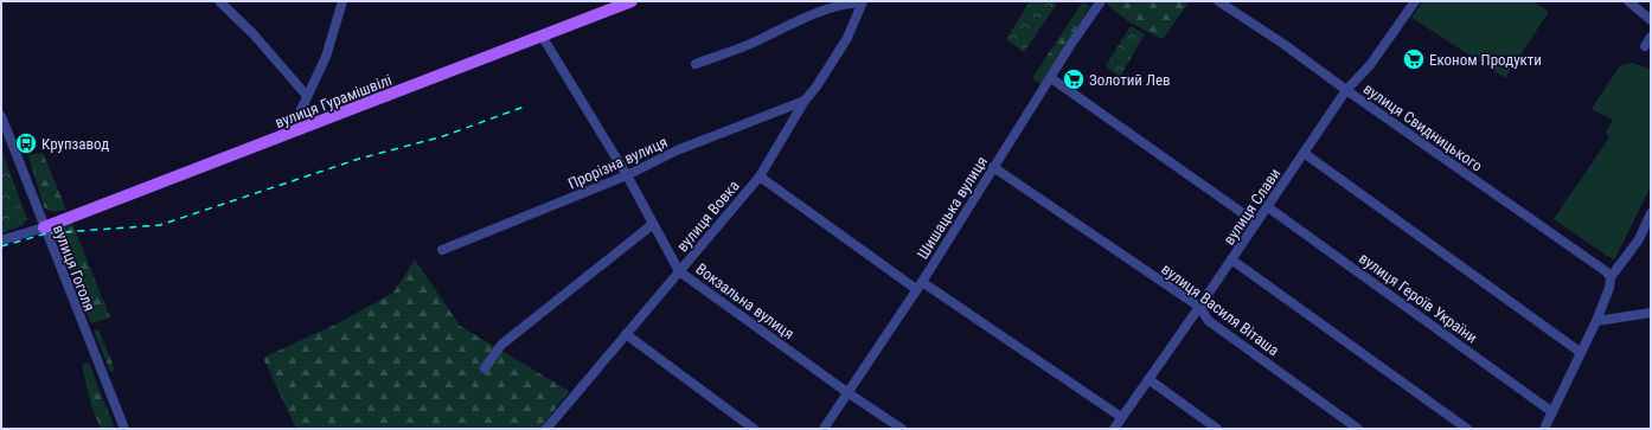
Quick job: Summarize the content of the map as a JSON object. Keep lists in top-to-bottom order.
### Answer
{
  "streets": {
    "main road": ["вулиця Гурамішвілі"],
    "street": [
      "вулиця Свидницького",
      "Прорізна вулиця",
      "вулиця Слави",
      "Шишацька вулиця",
      "вулиця Вовка",
      "вулиця Гоголя",
      "вулиця Героїв України",
      "Вокзальна вулиця",
      "вулиця Василя Віташа"
    ]
  },
  "crossings": [
    ["вулиця Гурамішвілі", "вулиця Гоголя"],
    ["вулиця Гурамішвілі", "Вокзальна вулиця"],
    ["вулиця Свидницького", "вулиця Слави"],
    ["Прорізна вулиця", "вулиця Вовка"],
    ["Прорізна вулиця", "Вокзальна вулиця"],
    ["вулиця Слави", "вулиця Героїв України"],
    ["вулиця Слави", "вулиця Василя Віташа"],
    ["Шишацька вулиця", "Вокзальна вулиця"],
    ["Шишацька вулиця", "вулиця Василя Віташа"],
    ["вулиця Вовка", "Вокзальна вулиця"]
  ],
  "places": {
    "supermarket": ["Економ Продукти", "Золотий Лев"],
    "bus stop": ["Крупзавод"]
  }
}
